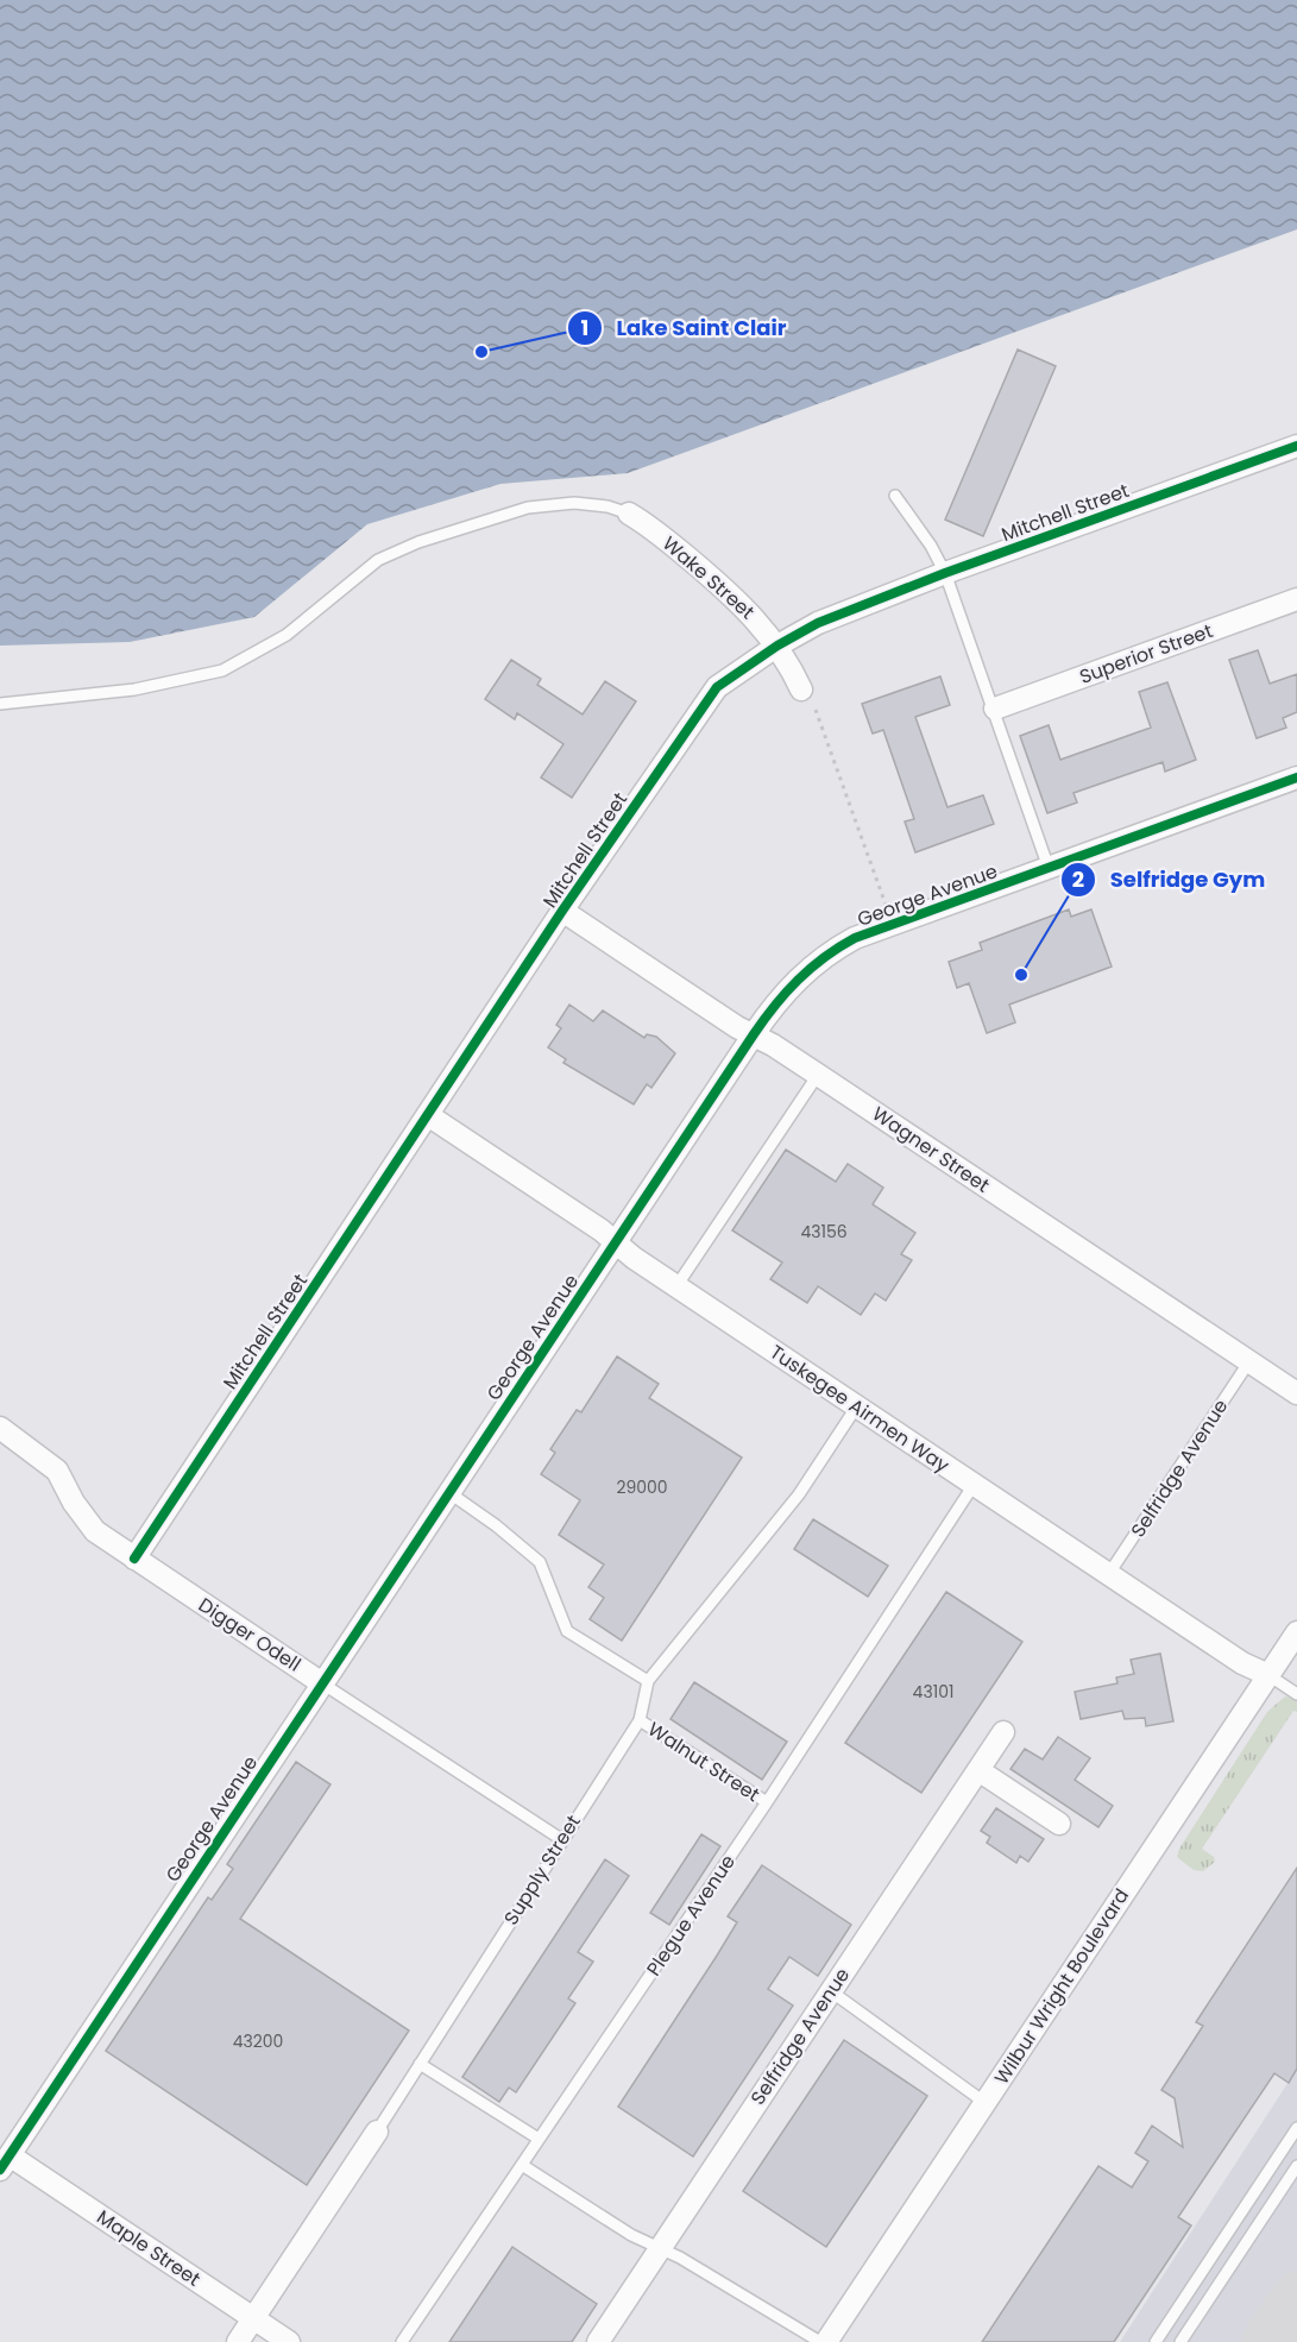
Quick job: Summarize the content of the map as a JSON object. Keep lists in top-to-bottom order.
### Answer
{
  "streets": {
    "street": [
      "Mitchell Street",
      "Wake Street",
      "Superior Street",
      "George Avenue",
      "Wagner Street",
      "Tuskegee Airmen Way",
      "Selfridge Avenue",
      "Digger Odell",
      "Supply Street",
      "Wilbur Wright Boulevard",
      "Maple Street"
    ],
    "lane": ["Walnut Street", "Plegue Avenue"]
  },
  "crossings": [
    ["Mitchell Street", "Wake Street"],
    ["Mitchell Street", "Wagner Street"],
    ["Mitchell Street", "Tuskegee Airmen Way"],
    ["Mitchell Street", "Digger Odell"],
    ["George Avenue", "Wagner Street"],
    ["George Avenue", "Tuskegee Airmen Way"],
    ["George Avenue", "Digger Odell"],
    ["George Avenue", "Maple Street"],
    ["Wagner Street", "Selfridge Avenue"],
    ["Tuskegee Airmen Way", "Selfridge Avenue"],
    ["Tuskegee Airmen Way", "Supply Street"],
    ["Tuskegee Airmen Way", "Plegue Avenue"],
    ["Tuskegee Airmen Way", "Wilbur Wright Boulevard"],
    ["Digger Odell", "Supply Street"],
    ["Walnut Street", "Supply Street"],
    ["Walnut Street", "Plegue Avenue"],
    ["Supply Street", "Maple Street"]
  ],
  "places": ["Lake Saint Clair", "Selfridge Gym"],
  "house_numbers": [
    "43156",
    "29000",
    "43101",
    "43200"
  ]
}
